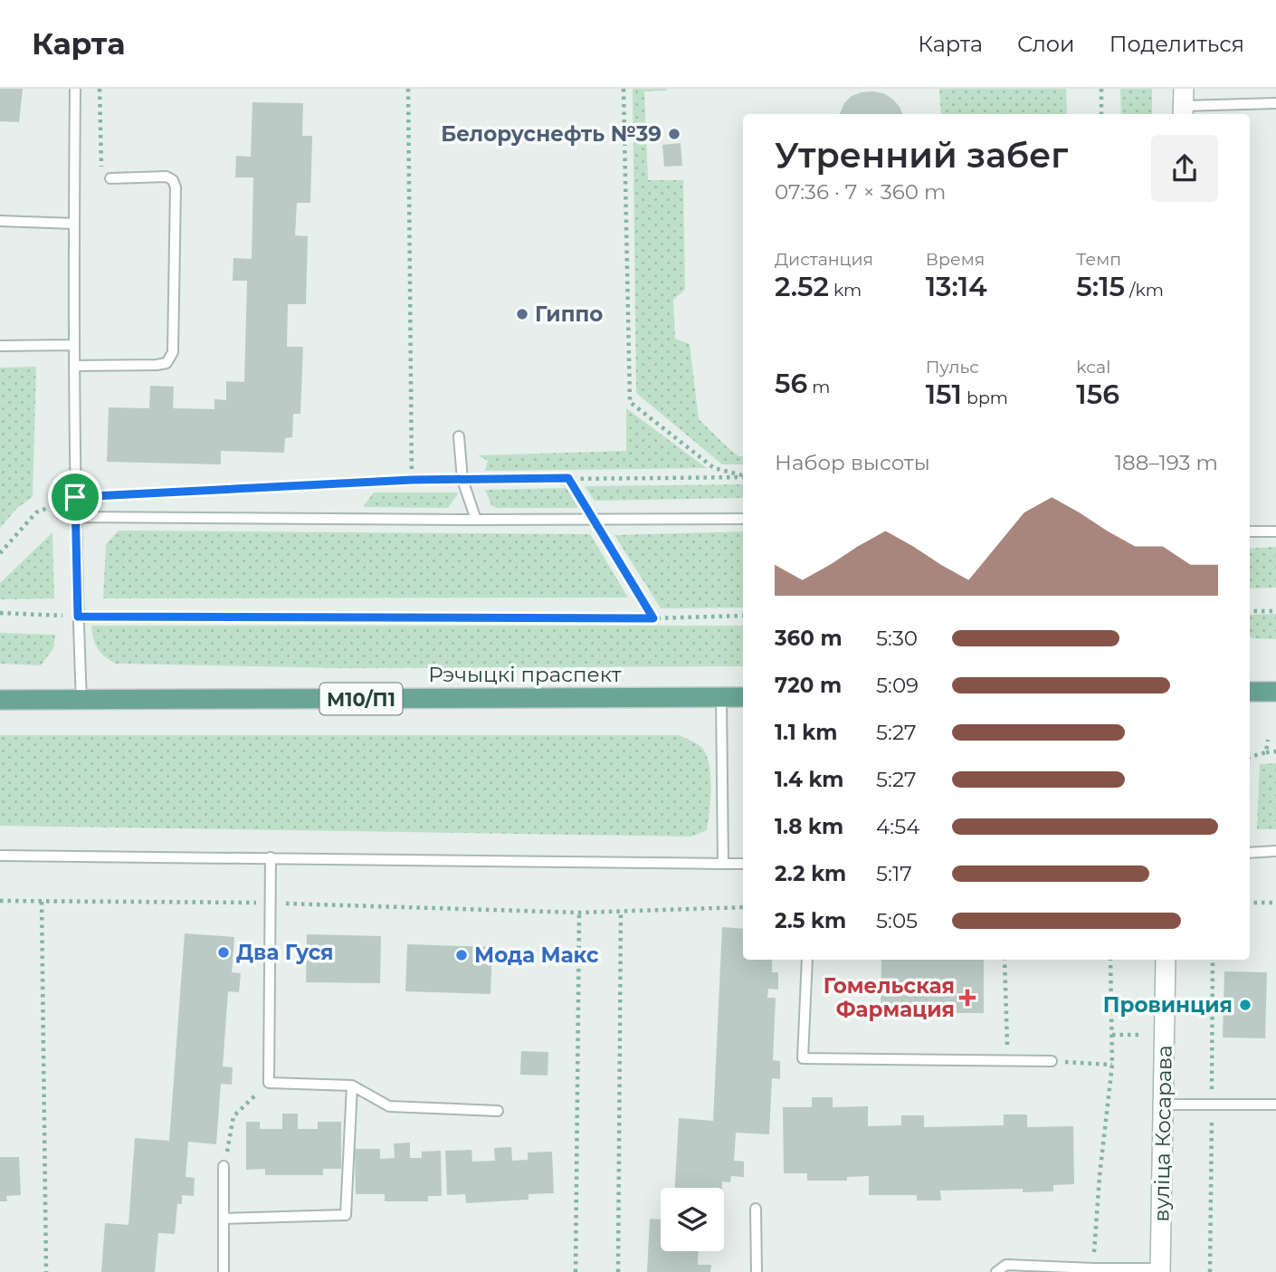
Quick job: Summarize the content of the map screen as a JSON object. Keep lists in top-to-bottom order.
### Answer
{
  "streets": {
    "main road": ["Рэчыцкі праспект", "М10/П1", "вуліца Косарава"]
  },
  "places": {
    "other": [
      "Белоруснефть №39",
      "Гиппо",
      "Два Гуся",
      "Мода Макс",
      "Провинция"
    ],
    "health": ["Гомельская Фармация"]
  },
  "page": {
    "header": "Карта",
    "nav": ["Карта", "Слои", "Поделиться"],
    "heading": ["Утренний забег", "07:36 · 7 × 360 m"],
    "stats": [
      ["Дистанция", "2.52 km"],
      ["Время", "13:14"],
      ["Темп", "5:15 /km"],
      ["56 m"],
      ["Пульс", "151 bpm"],
      ["kcal", "156"]
    ],
    "chart": ["Набор высоты", "188–193 m"],
    "list": [
      {
        "name": "360 m",
        "note": "5:30"
      },
      {
        "name": "720 m",
        "note": "5:09"
      },
      {
        "name": "1.1 km",
        "note": "5:27"
      },
      {
        "name": "1.4 km",
        "note": "5:27"
      },
      {
        "name": "1.8 km",
        "note": "4:54"
      },
      {
        "name": "2.2 km",
        "note": "5:17"
      },
      {
        "name": "2.5 km",
        "note": "5:05"
      }
    ]
  }
}
